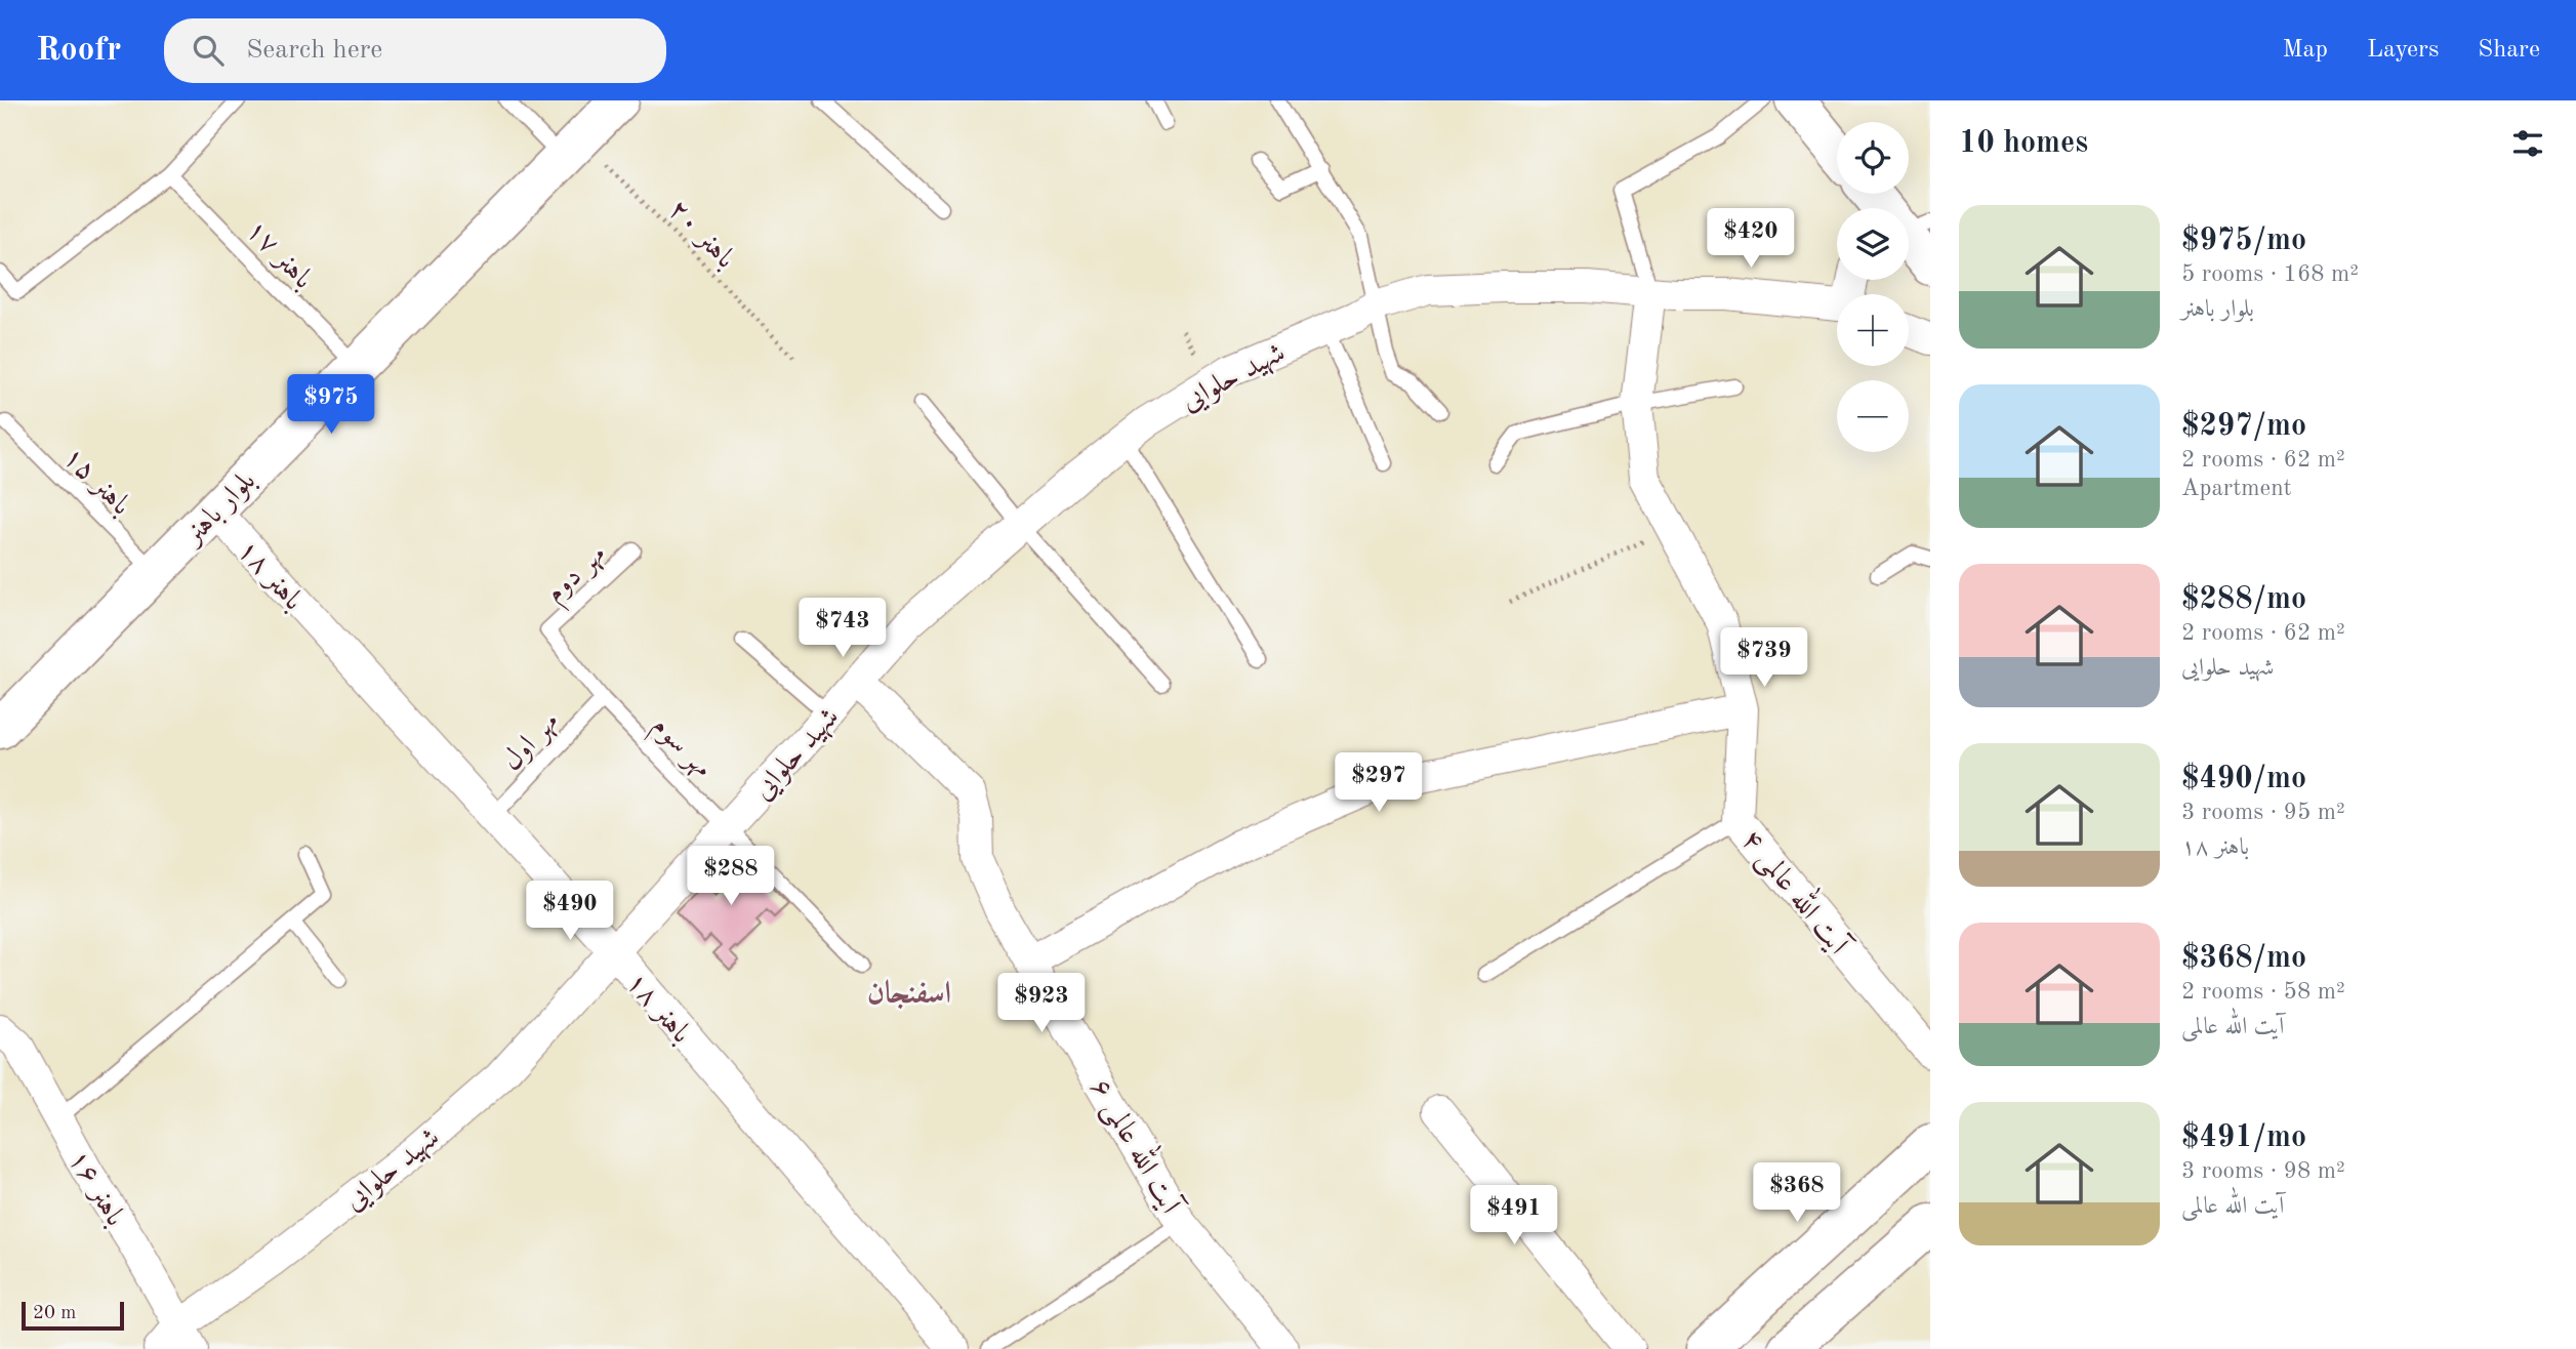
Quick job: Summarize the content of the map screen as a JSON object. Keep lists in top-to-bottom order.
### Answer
{
  "streets": {
    "main road": ["بلوار باهنر"],
    "street": [
      "شهید حلوایی",
      "باهنر ۱۸",
      "آیت الله عالمی ۴",
      "آیت الله عالمی ۶",
      "باهنر ۱۶"
    ],
    "lane": [
      "باهنر ۱۷",
      "باهنر ۱۵",
      "مهر دوم",
      "مهر اول",
      "مهر سوم"
    ],
    "path": ["باهنر ۲۰"]
  },
  "crossings": [
    ["باهنر ۲۰", "بلوار باهنر"],
    ["باهنر ۱۷", "بلوار باهنر"],
    ["شهید حلوایی", "باهنر ۱۸"],
    ["شهید حلوایی", "مهر سوم"],
    ["شهید حلوایی", "آیت الله عالمی ۴"],
    ["شهید حلوایی", "آیت الله عالمی ۶"],
    ["شهید حلوایی", "باهنر ۱۶"],
    ["باهنر ۱۵", "بلوار باهنر"],
    ["بلوار باهنر", "باهنر ۱۸"],
    ["مهر دوم", "مهر سوم"],
    ["باهنر ۱۸", "مهر اول"],
    ["مهر اول", "مهر سوم"]
  ],
  "districts": ["اسفنجان"],
  "scale_bar": "20 m",
  "page": {
    "header": "Roofr",
    "search": "Search here",
    "nav": ["Map", "Layers", "Share"],
    "heading": "10 homes",
    "map_buttons": ["+", "−"],
    "list": [
      {
        "name": "$975/mo",
        "note": "5 rooms · 168 m² · بلوار باهنر"
      },
      {
        "name": "$297/mo",
        "note": "2 rooms · 62 m² · Apartment"
      },
      {
        "name": "$288/mo",
        "note": "2 rooms · 62 m² · شهید حلوایی"
      },
      {
        "name": "$490/mo",
        "note": "3 rooms · 95 m² · باهنر ۱۸"
      },
      {
        "name": "$368/mo",
        "note": "2 rooms · 58 m² · آیت الله عالمی"
      },
      {
        "name": "$491/mo",
        "note": "3 rooms · 98 m² · آیت الله عالمی"
      }
    ],
    "price": [
      "$420",
      "$975",
      "$743",
      "$739",
      "$297",
      "$288",
      "$490",
      "$923",
      "$368",
      "$491"
    ],
    "scale": "20 m"
  }
}
